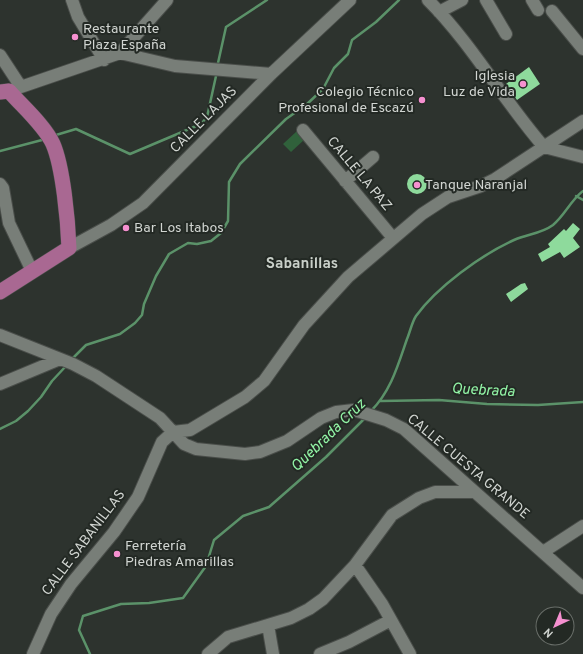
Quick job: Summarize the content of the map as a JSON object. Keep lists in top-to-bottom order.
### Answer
{
  "streets": {
    "street": [
      "CALLE LAJAS",
      "CALLE LA PAZ",
      "CALLE CUESTA GRANDE",
      "CALLE SABANILLAS"
    ]
  },
  "crossings": [
    ["CALLE CUESTA GRANDE", "CALLE SABANILLAS"]
  ],
  "districts": ["Sabanillas"],
  "water": ["Quebrada", "Quebrada Cruz"],
  "places": [
    "Restaurante Plaza España",
    "Iglesia Luz de Vida",
    "Colegio Técnico Profesional de Escazú",
    "Tanque Naranjal",
    "Bar Los Itabos",
    "Ferretería Piedras Amarillas"
  ],
  "north": "bottom left"
}
